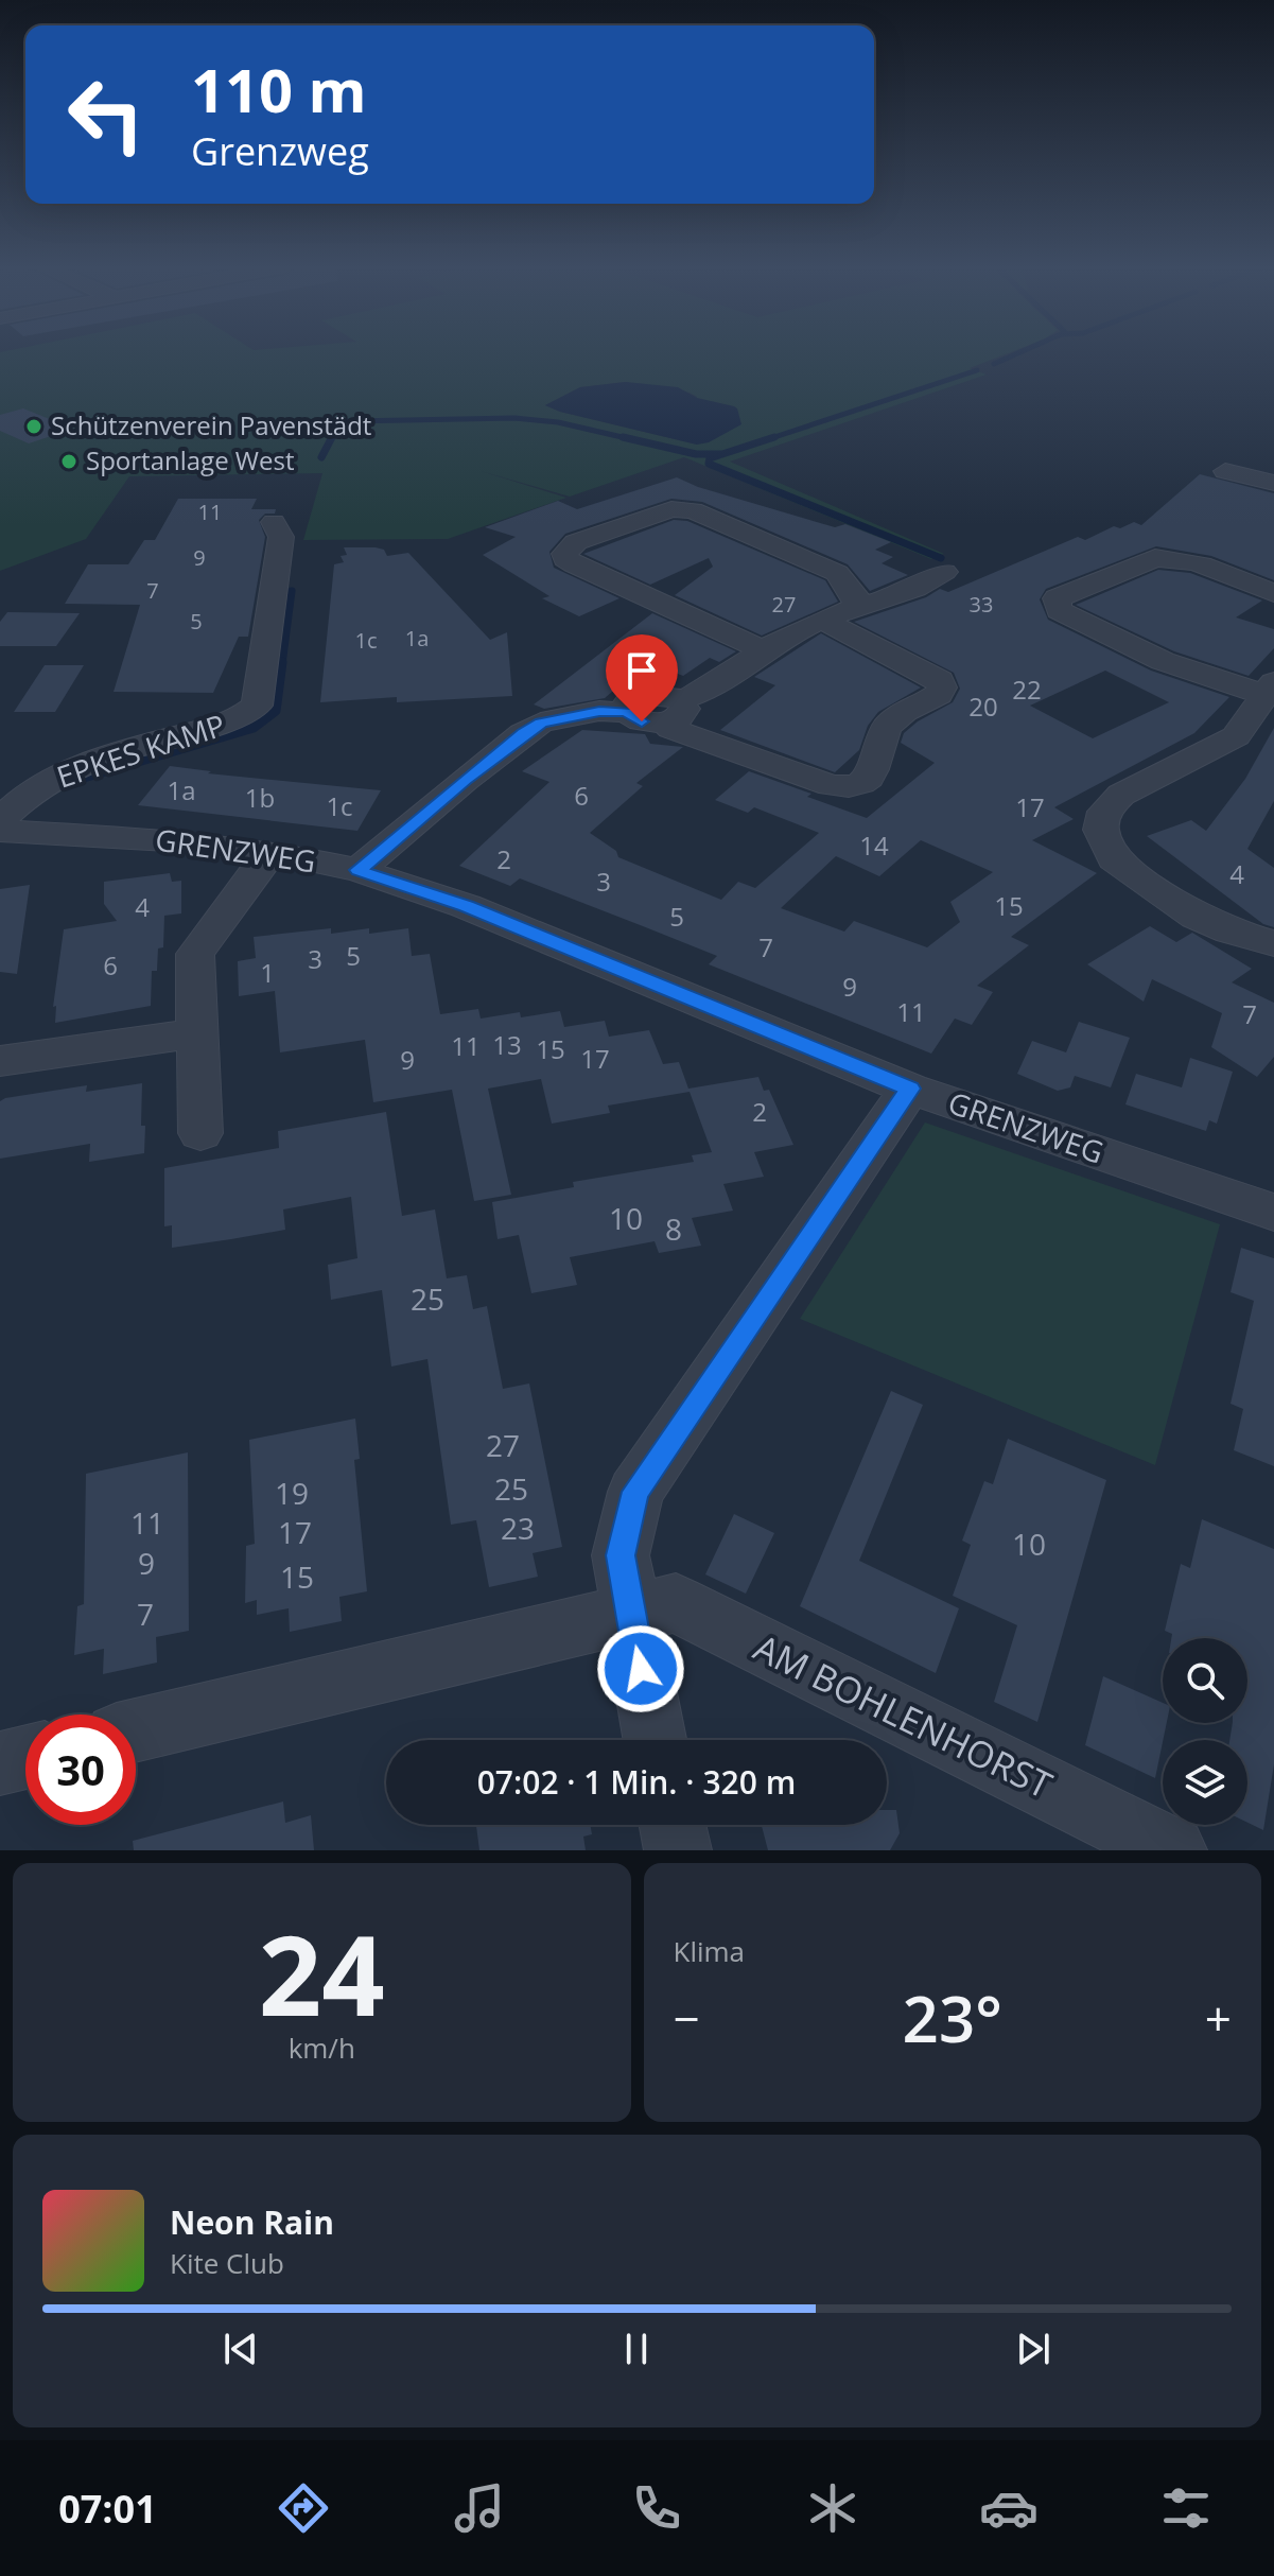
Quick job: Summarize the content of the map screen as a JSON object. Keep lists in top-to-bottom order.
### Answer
{
  "streets": {
    "street": ["EPKES KAMP", "GRENZWEG", "AM BOHLENHORST"]
  },
  "places": ["Schützenverein Pavenstädt", "Sportanlage West"],
  "house_numbers": [
    "11",
    "9",
    "7",
    "27",
    "33",
    "5",
    "1a",
    "1c",
    "22",
    "20",
    "1a",
    "6",
    "1b",
    "1c",
    "17",
    "14",
    "2",
    "4",
    "3",
    "15",
    "4",
    "5",
    "7",
    "5",
    "3",
    "6",
    "1",
    "9",
    "11",
    "7",
    "13",
    "11",
    "15",
    "17",
    "9",
    "2",
    "10",
    "8",
    "25",
    "27",
    "25",
    "19",
    "11",
    "23",
    "17",
    "10",
    "9",
    "15",
    "7"
  ],
  "page": {
    "turn": ["110 m", "Grenzweg"],
    "limit": "30",
    "trip": "07:02 · 1 Min. · 320 m",
    "tile": [
      ["24", "km/h"],
      "Klima"
    ],
    "heat": ["−", "23°", "+"],
    "song": ["Neon Rain", "Kite Club"],
    "tabs": "07:01"
  }
}
